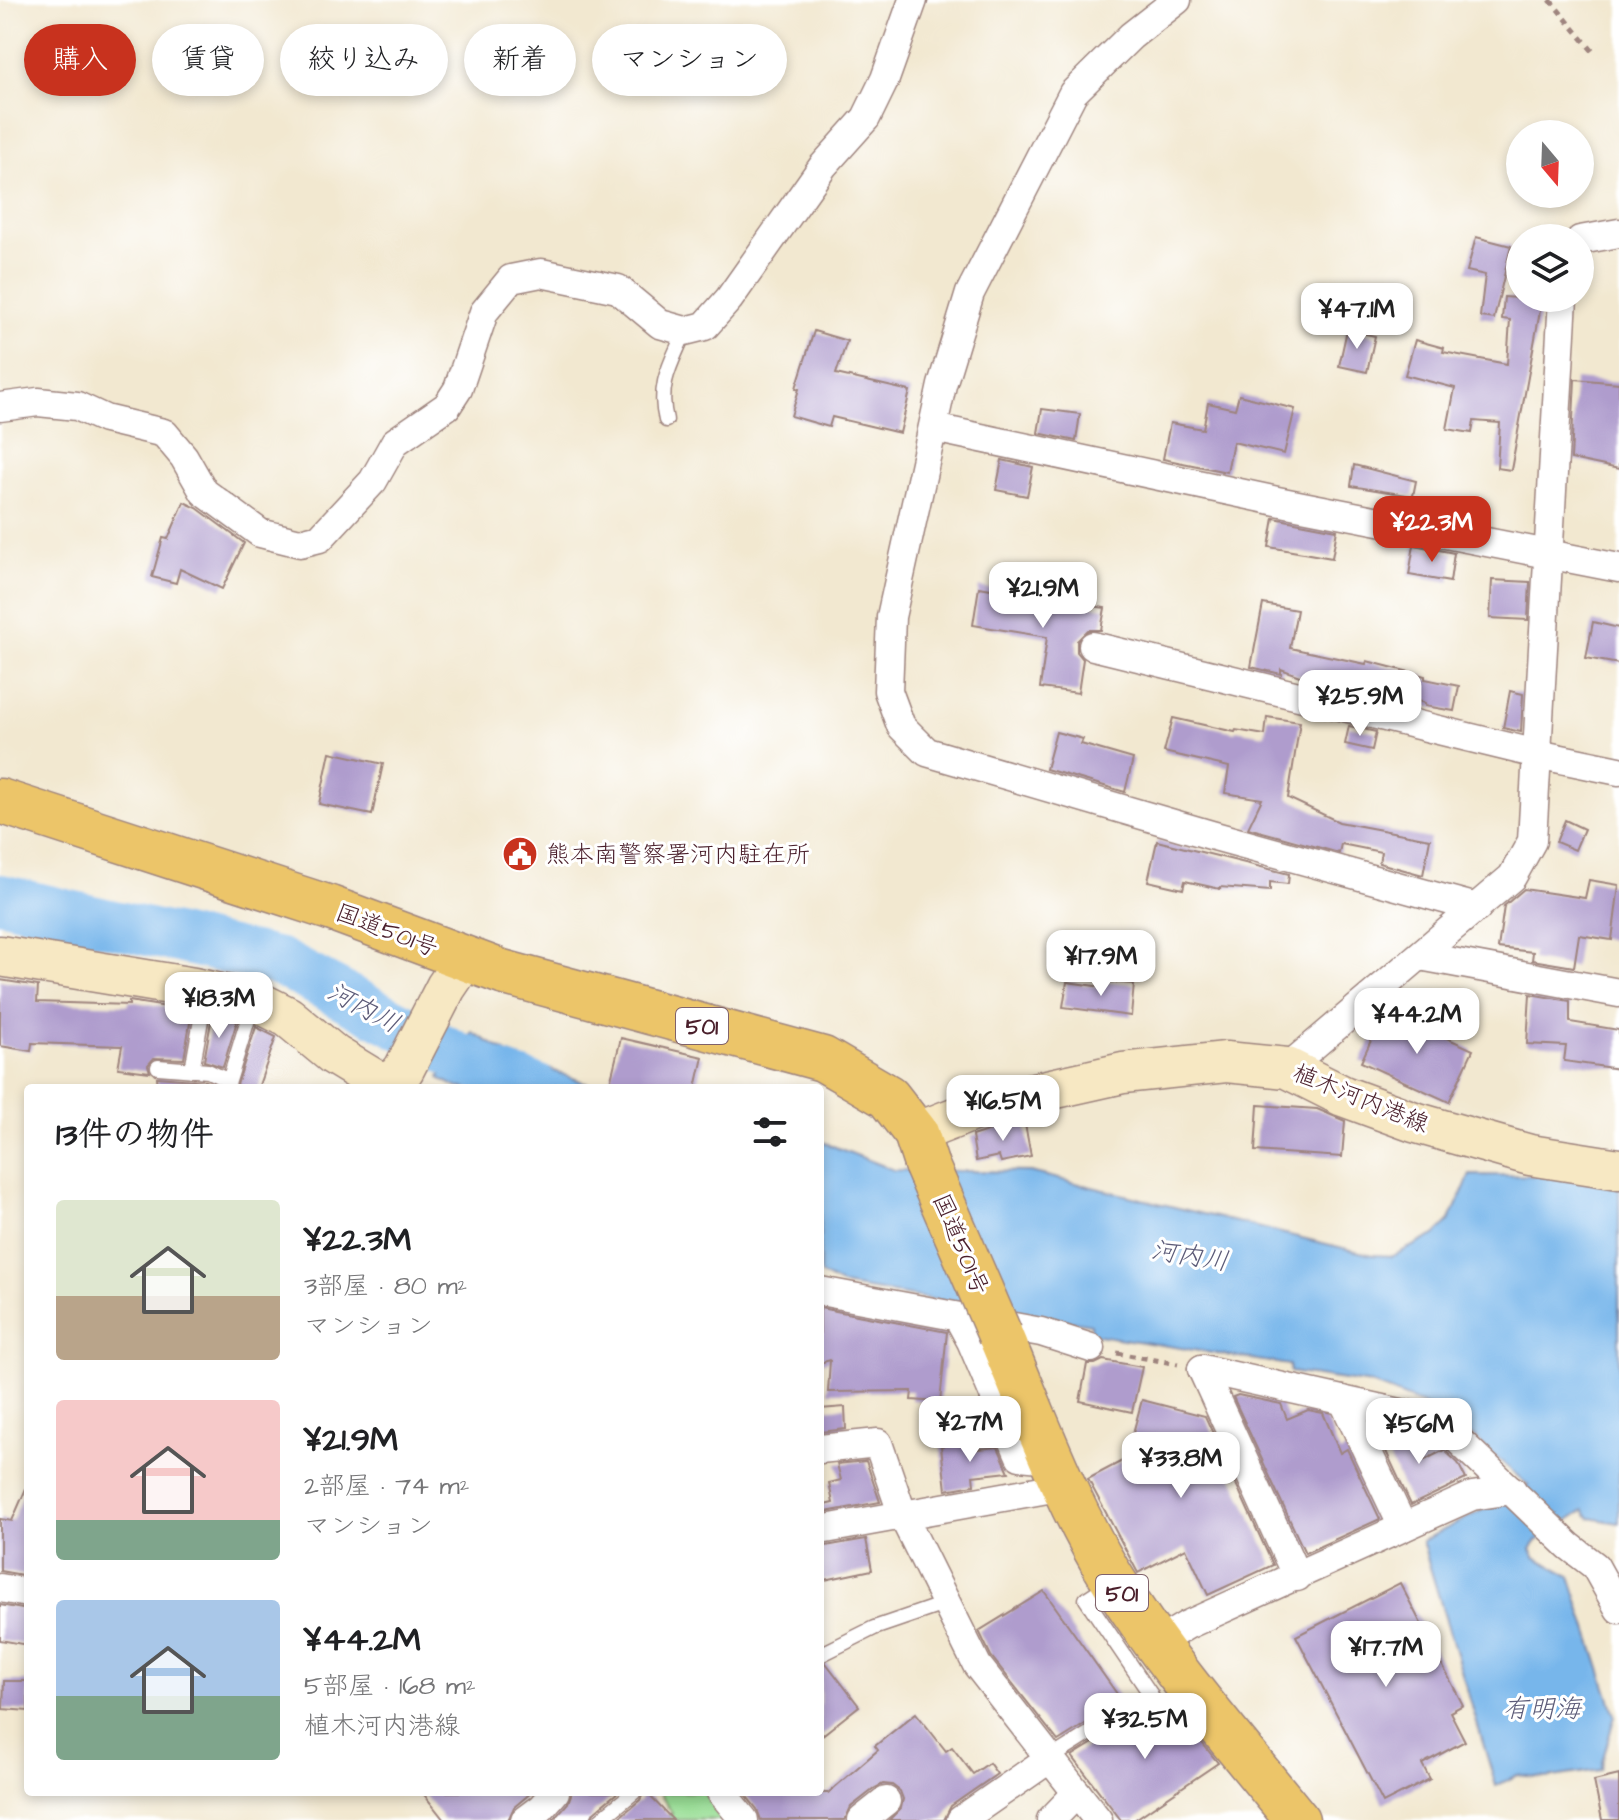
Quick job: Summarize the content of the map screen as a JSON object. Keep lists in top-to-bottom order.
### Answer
{
  "streets": {
    "highway": ["国道501号", "501"],
    "main road": ["植木河内港線"]
  },
  "crossings": [
    ["国道501号", "植木河内港線"]
  ],
  "water": ["河内川", "有明海"],
  "places": {
    "public building": ["熊本南警察署河内駐在所"]
  },
  "north": "bottom",
  "page": {
    "chip": [
      "購入",
      "賃貸",
      "絞り込み",
      "新着",
      "マンション"
    ],
    "price": [
      "¥47.1M",
      "¥22.3M",
      "¥21.9M",
      "¥25.9M",
      "¥17.9M",
      "¥18.3M",
      "¥44.2M",
      "¥16.5M",
      "¥27M",
      "¥56M",
      "¥33.8M",
      "¥17.7M",
      "¥32.5M"
    ],
    "heading": "13件の物件",
    "list": [
      {
        "name": "¥22.3M",
        "note": "3部屋 · 80 m² · マンション"
      },
      {
        "name": "¥21.9M",
        "note": "2部屋 · 74 m² · マンション"
      },
      {
        "name": "¥44.2M",
        "note": "5部屋 · 168 m² · 植木河内港線"
      }
    ]
  }
}
